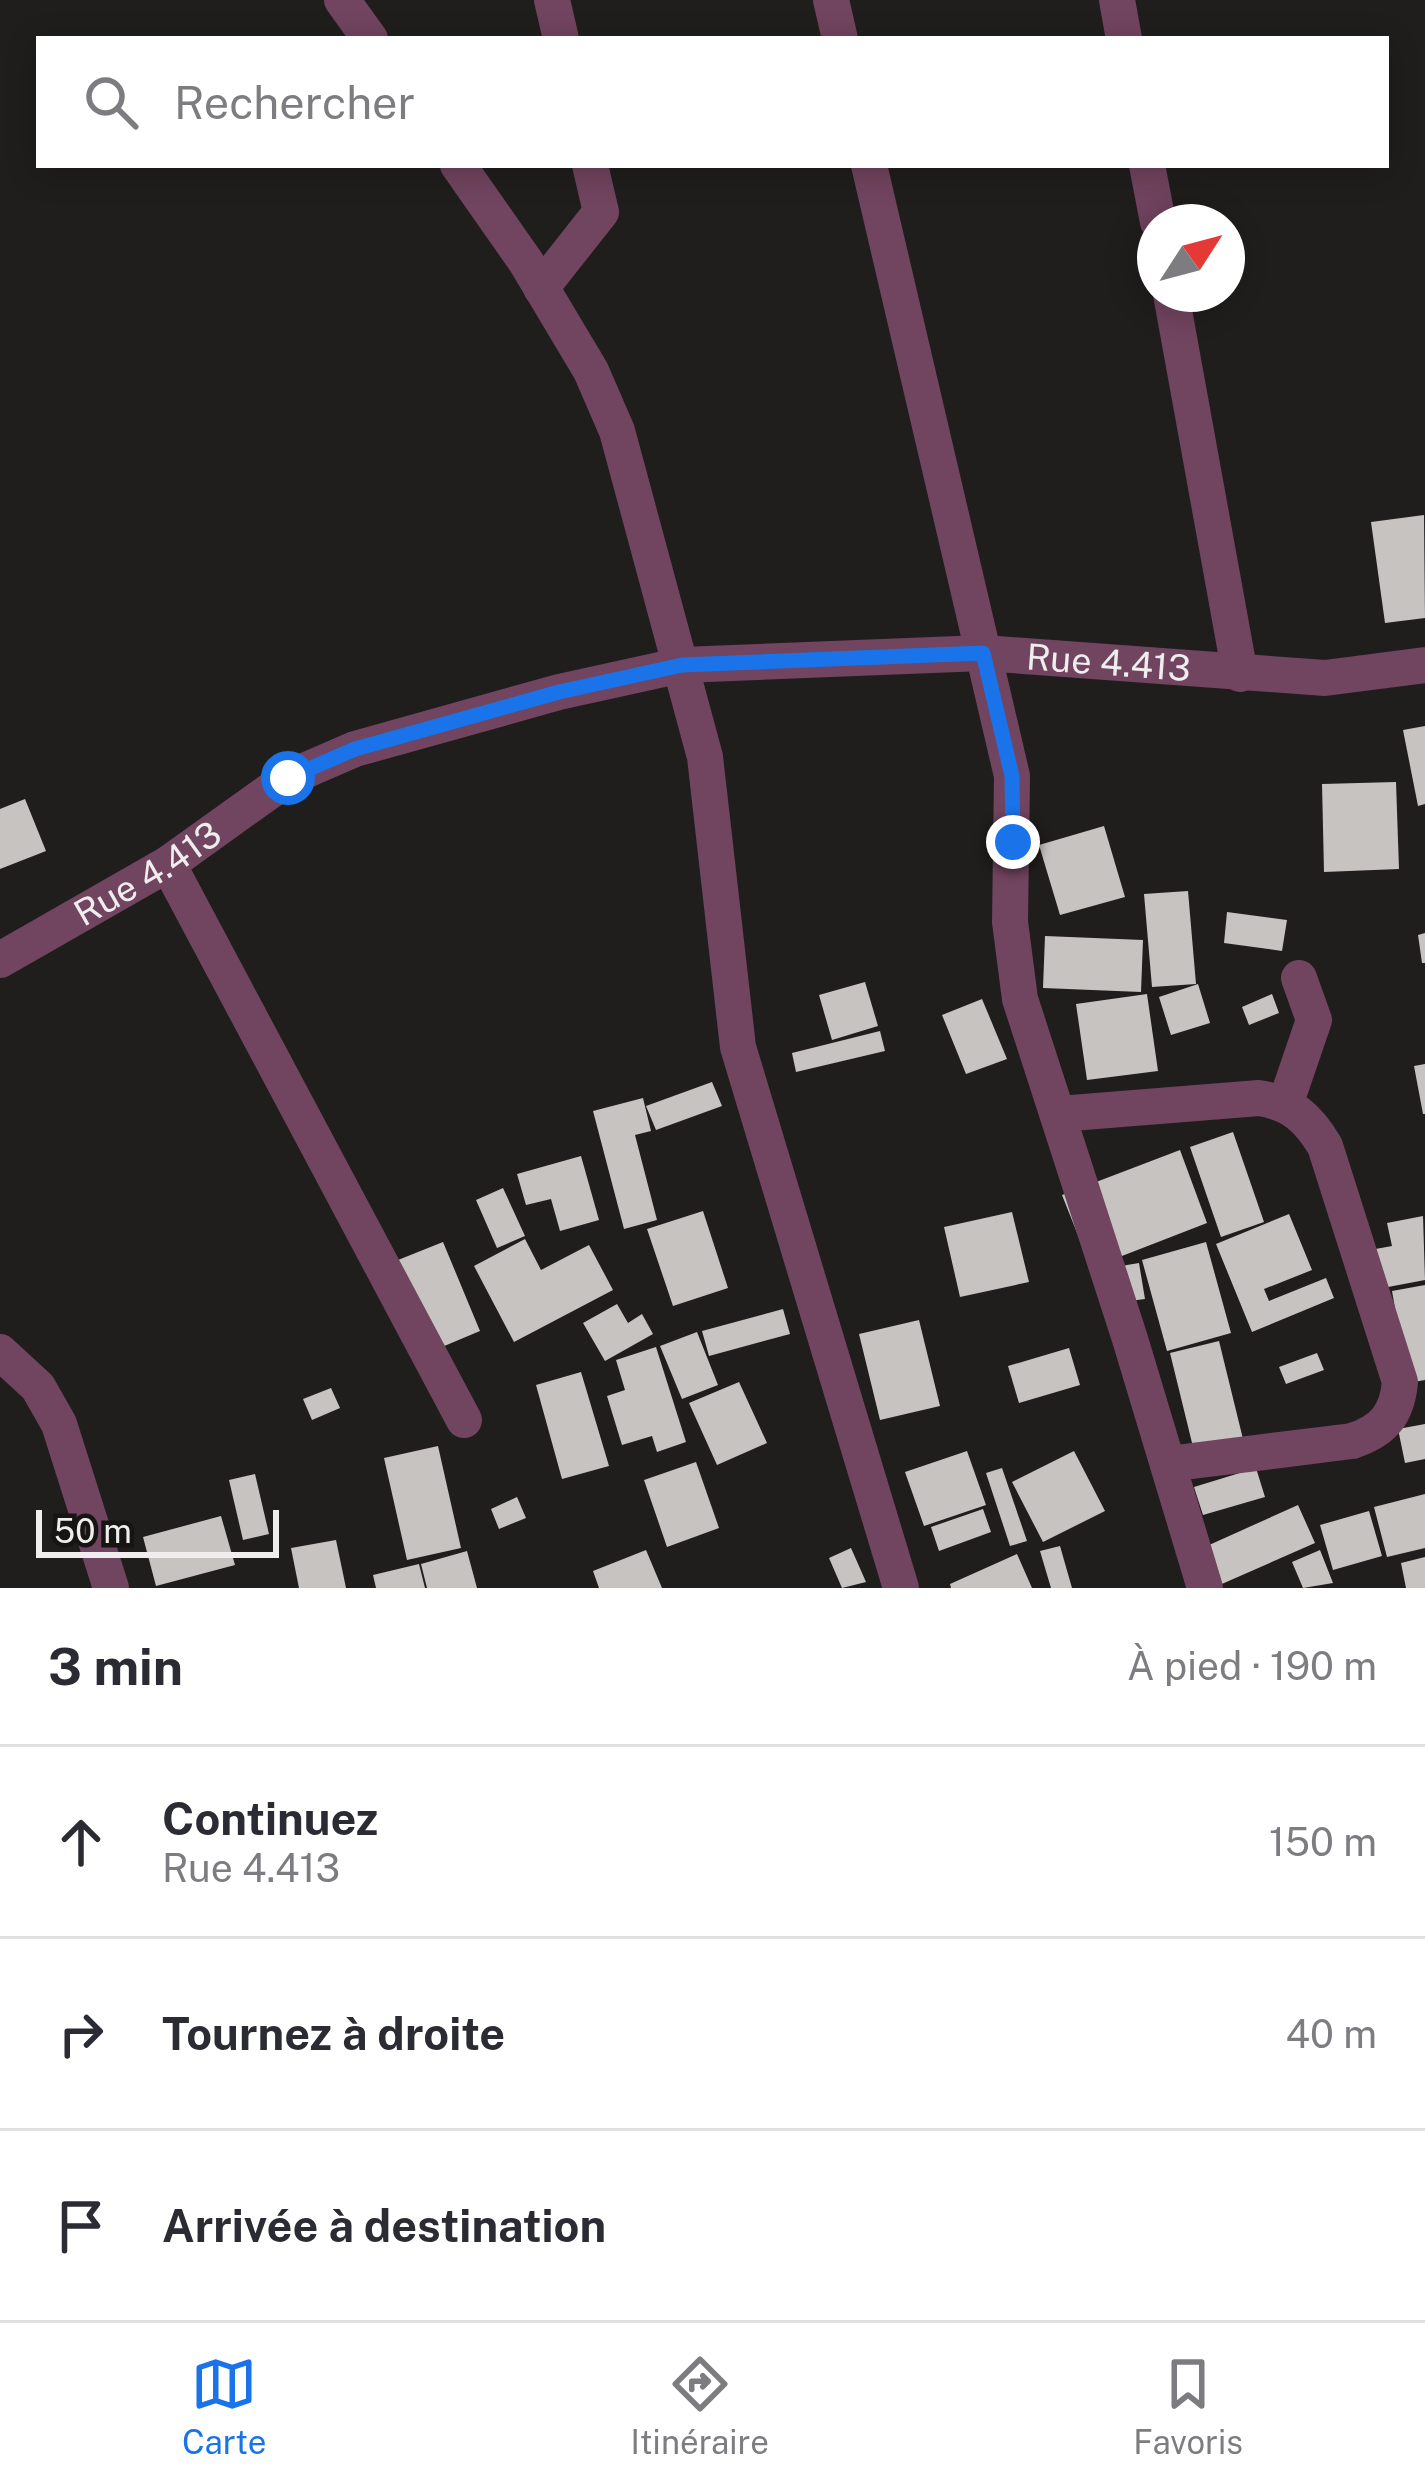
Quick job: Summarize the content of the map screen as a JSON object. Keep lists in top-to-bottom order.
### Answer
{
  "streets": {
    "street": ["Rue 4.413"]
  },
  "scale_bar": "50 m",
  "north": "top right",
  "page": {
    "search": "Rechercher",
    "scale": "50 m",
    "heading": ["3 min", "À pied · 190 m"],
    "list": [
      ["Continuez", "Rue 4.413", "150 m"],
      ["Tournez à droite", "40 m"],
      "Arrivée à destination"
    ],
    "nav": ["Carte", "Itinéraire", "Favoris"]
  }
}
